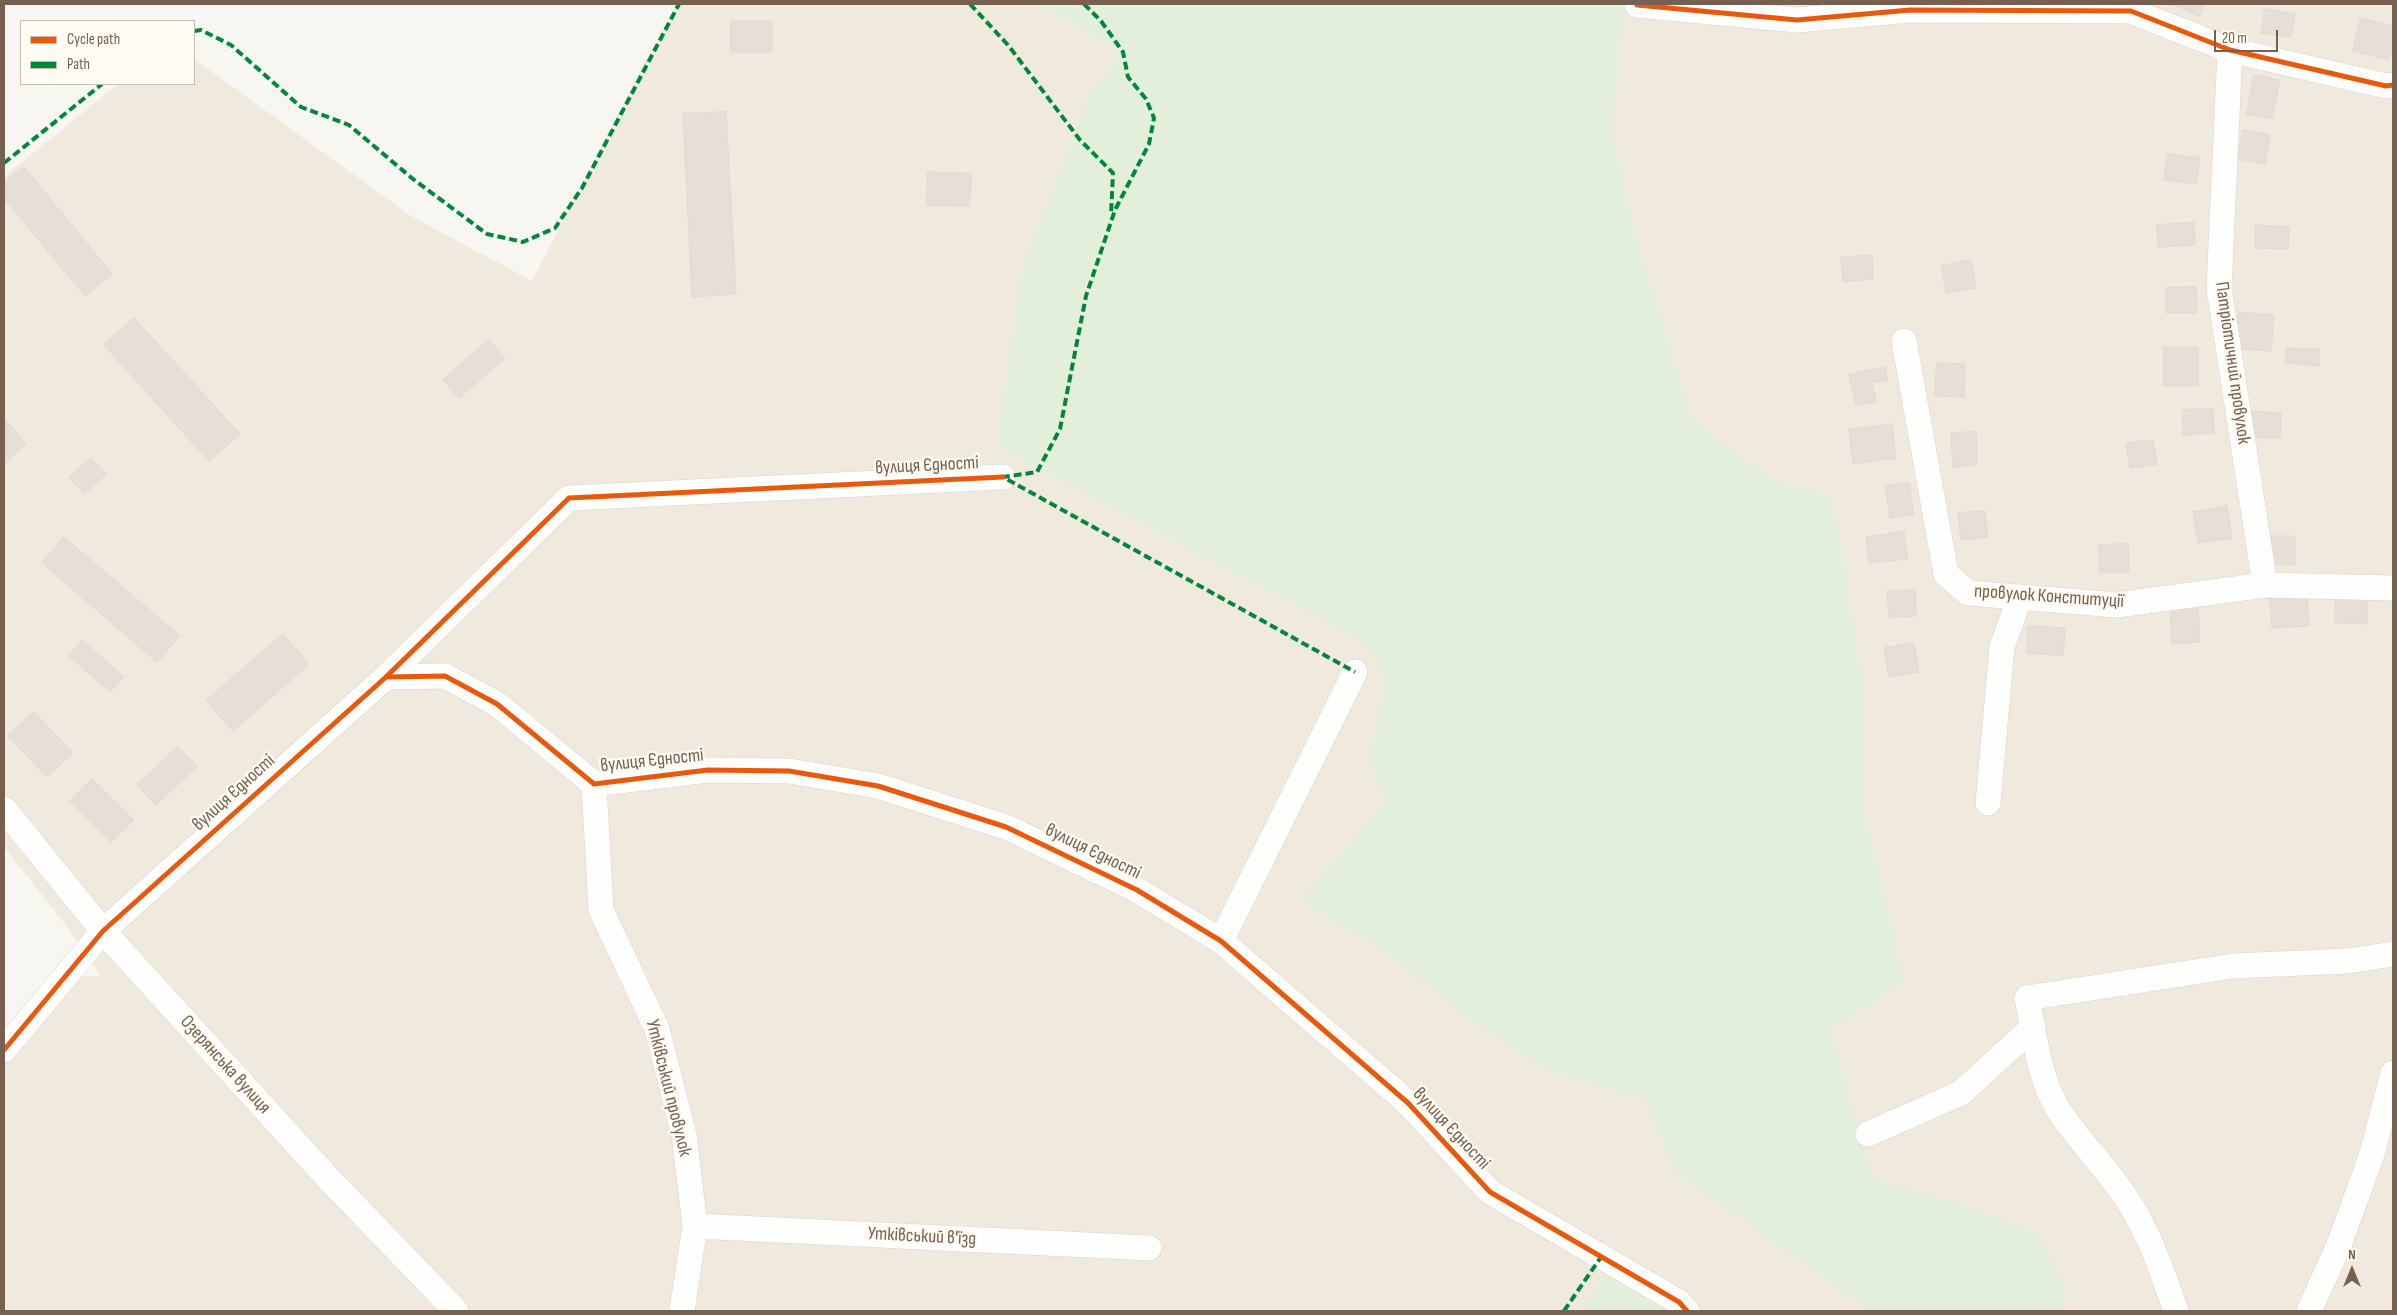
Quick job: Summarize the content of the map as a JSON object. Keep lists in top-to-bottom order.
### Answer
{
  "streets": {
    "street": [
      "Патріотичний провулок",
      "вулиця Єдності",
      "провулок Конституції",
      "Озерянська вулиця",
      "Утківський провулок",
      "Утківський в'їзд"
    ]
  },
  "crossings": [
    ["Патріотичний провулок", "провулок Конституції"],
    ["вулиця Єдності", "Озерянська вулиця"],
    ["вулиця Єдності", "Утківський провулок"],
    ["Утківський провулок", "Утківський в'їзд"]
  ],
  "legend": ["Cycle path", "Path"],
  "scale_bar": "20 m",
  "north": "top"
}
